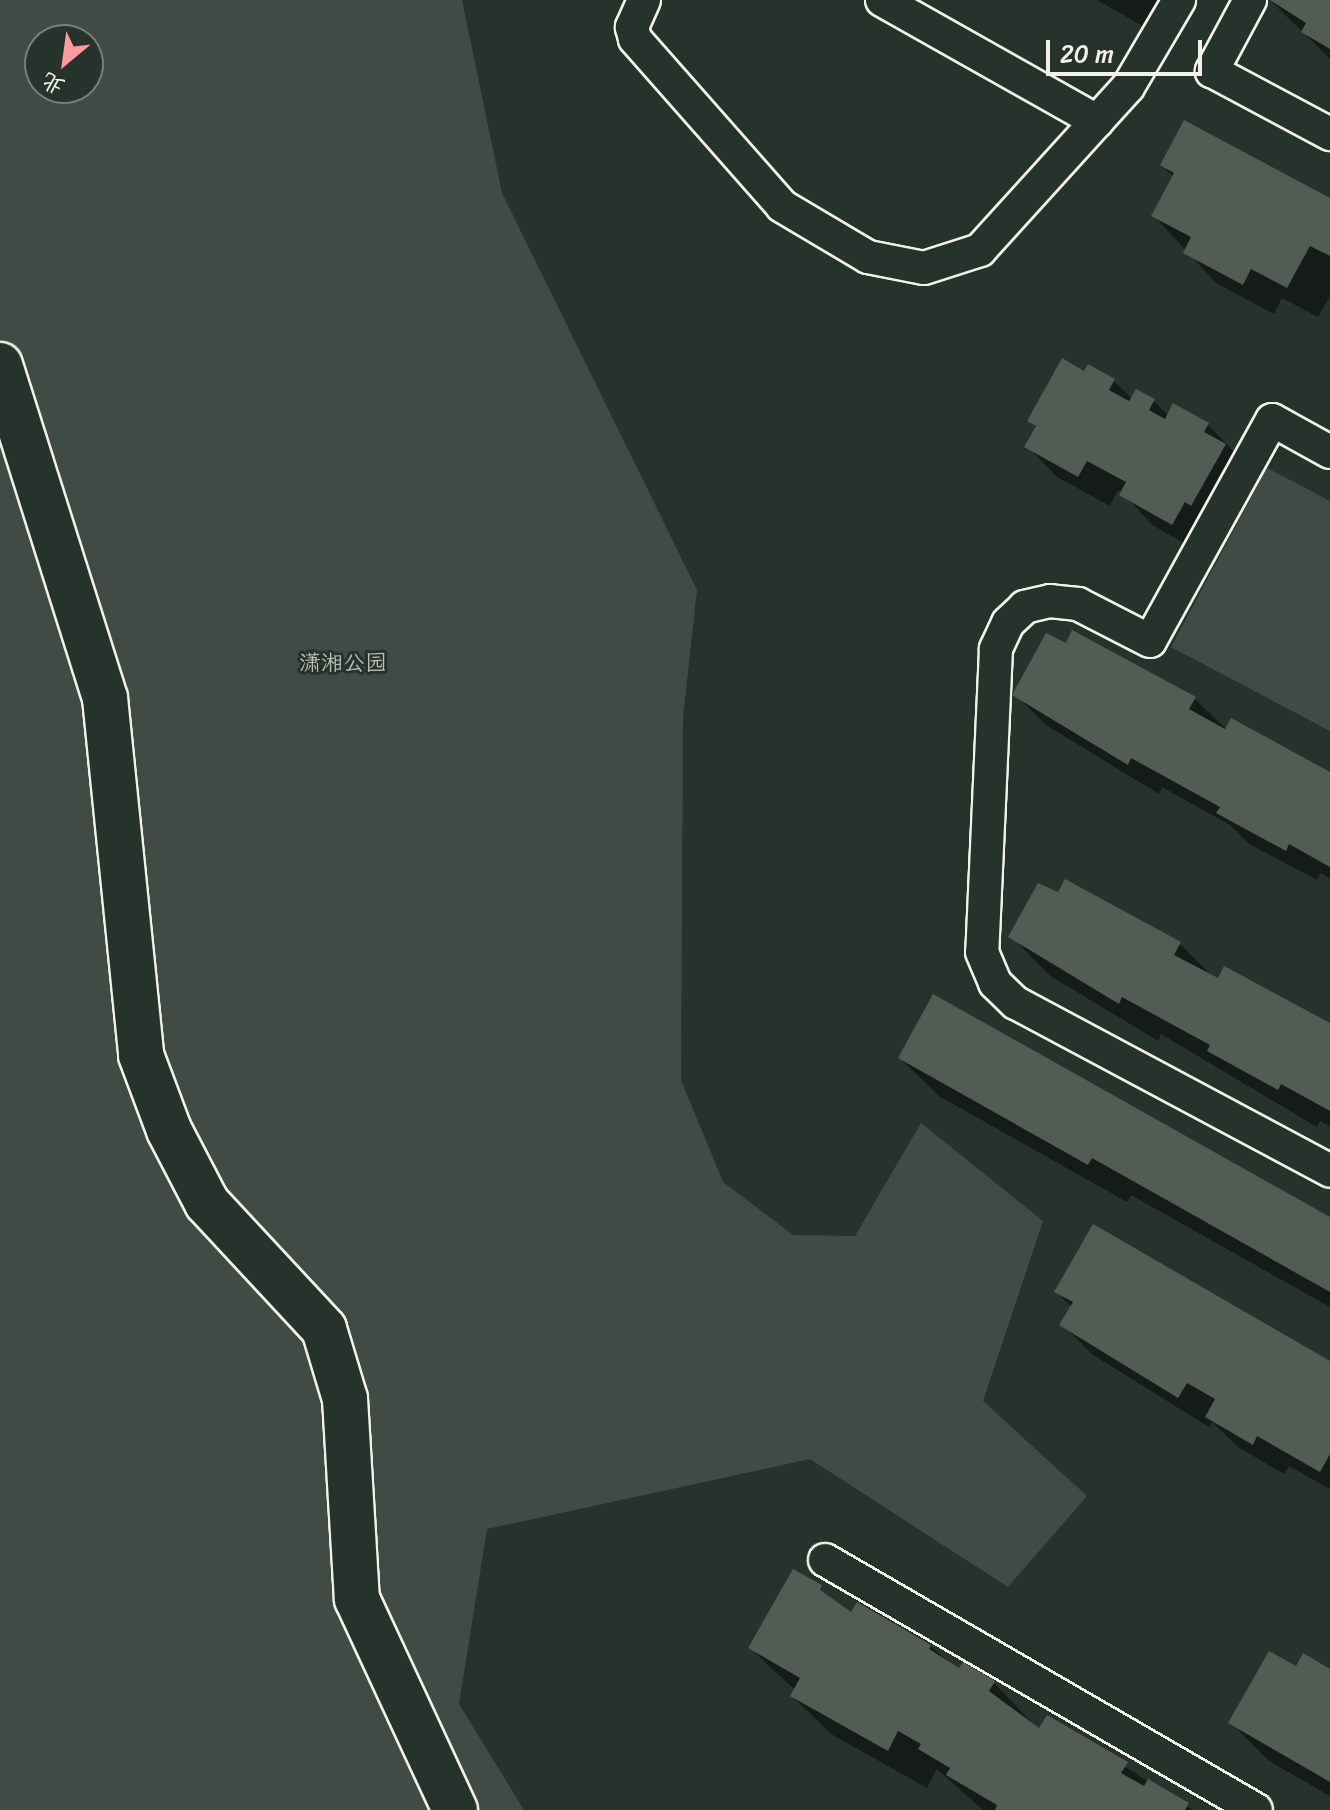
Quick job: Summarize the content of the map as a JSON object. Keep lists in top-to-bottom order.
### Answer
{
  "parks": ["潇湘公园"],
  "scale_bar": "20 m",
  "north": "bottom left"
}
